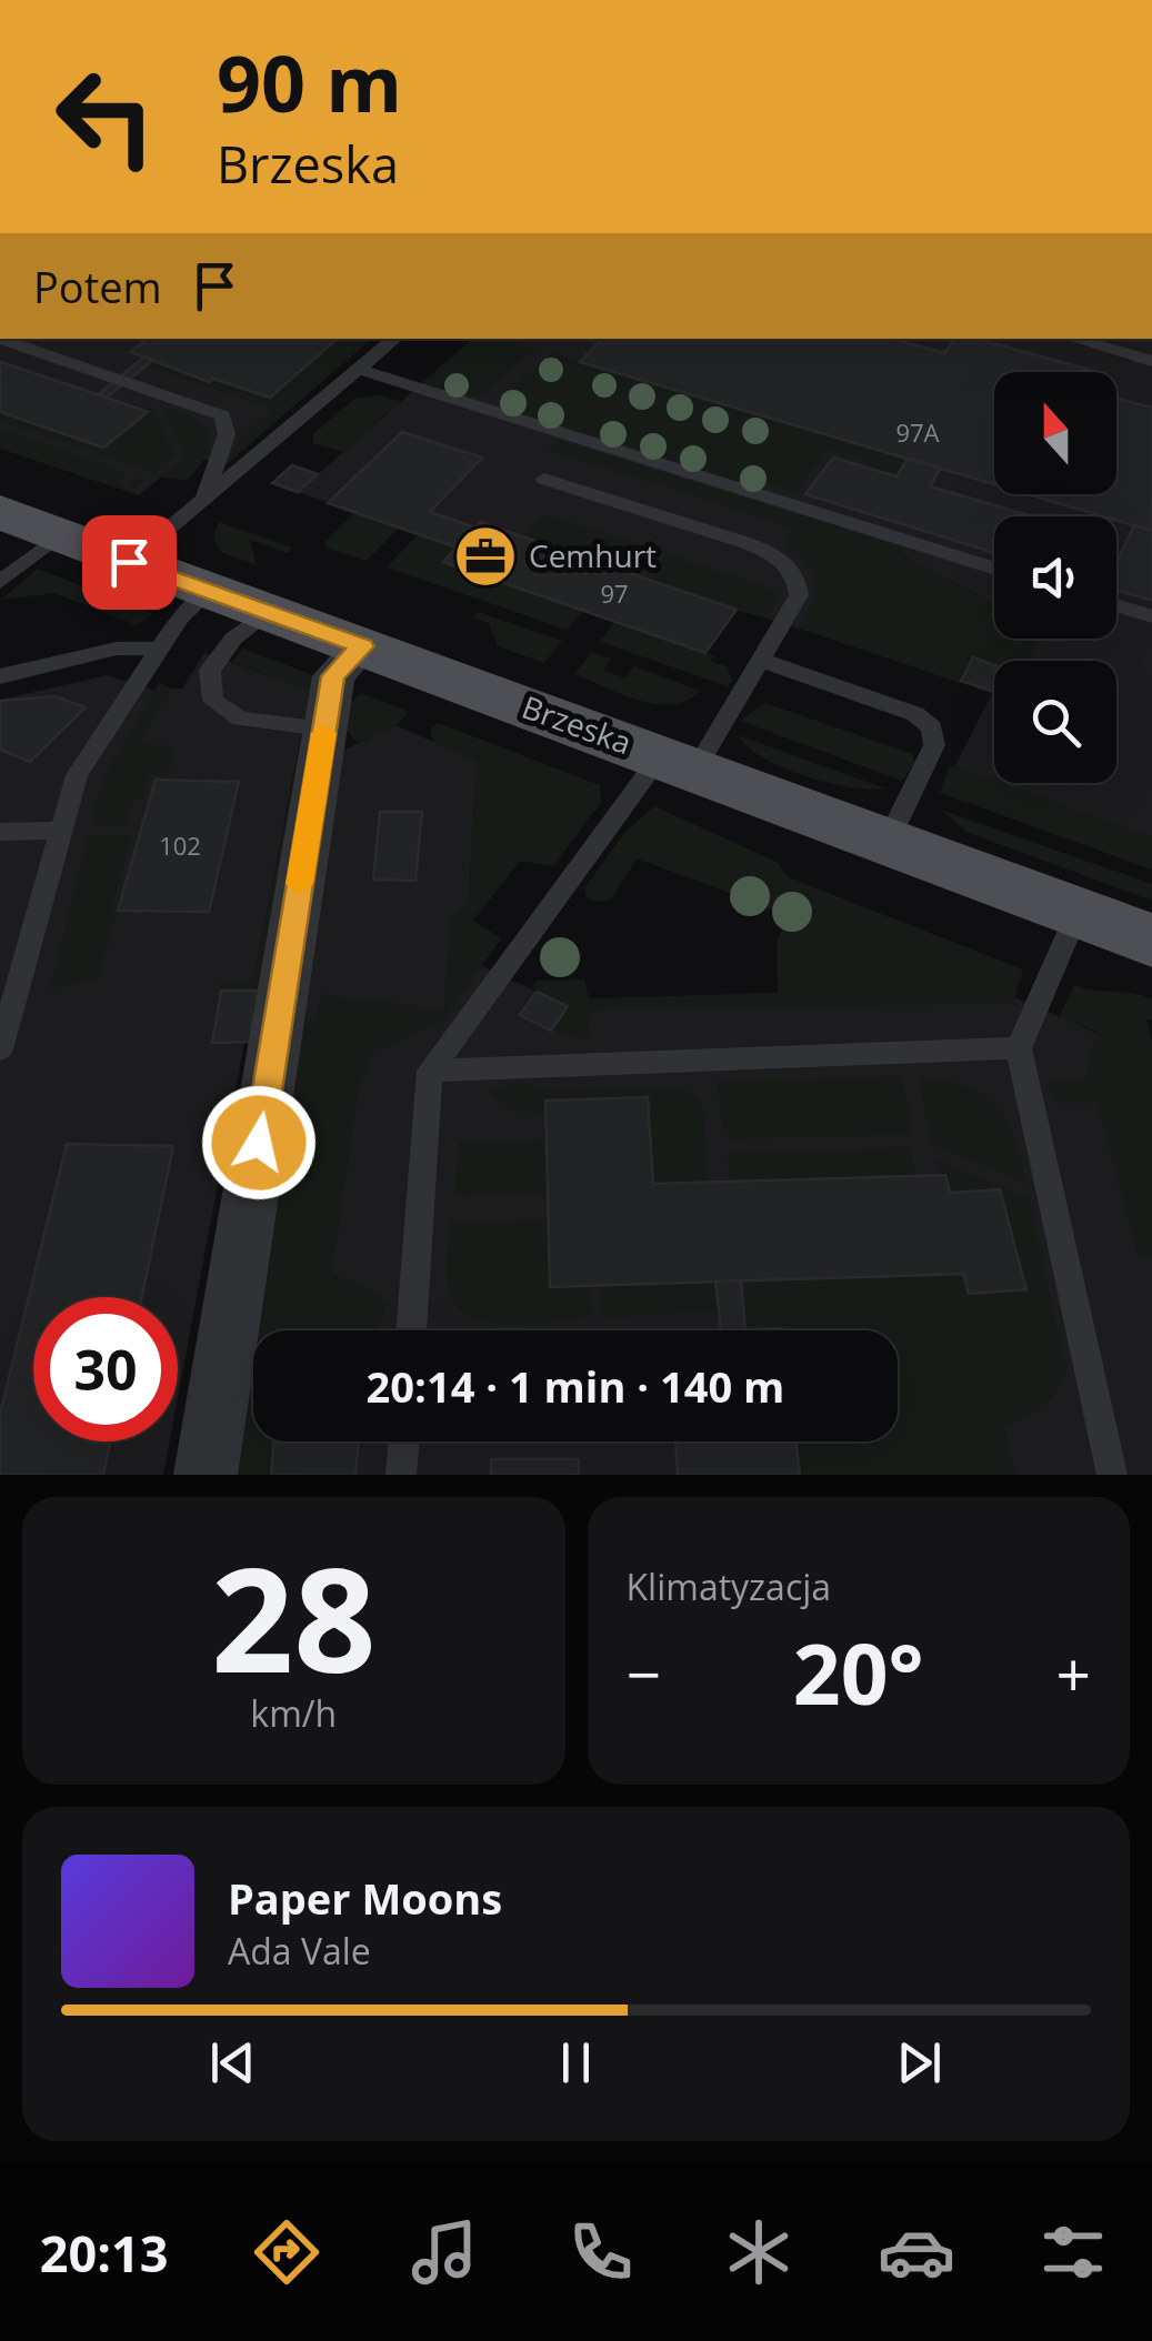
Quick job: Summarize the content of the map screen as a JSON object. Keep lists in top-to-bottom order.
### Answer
{
  "streets": {
    "main road": ["Brzeska"]
  },
  "places": {
    "office": ["Cemhurt"]
  },
  "house_numbers": ["97A", "97", "102"],
  "north": "top",
  "page": {
    "turn": ["90 m", "Brzeska"],
    "then": "Potem",
    "limit": "30",
    "trip": "20:14 · 1 min · 140 m",
    "tile": [
      ["28", "km/h"],
      "Klimatyzacja"
    ],
    "heat": ["−", "20°", "+"],
    "song": ["Paper Moons", "Ada Vale"],
    "tabs": "20:13"
  }
}
